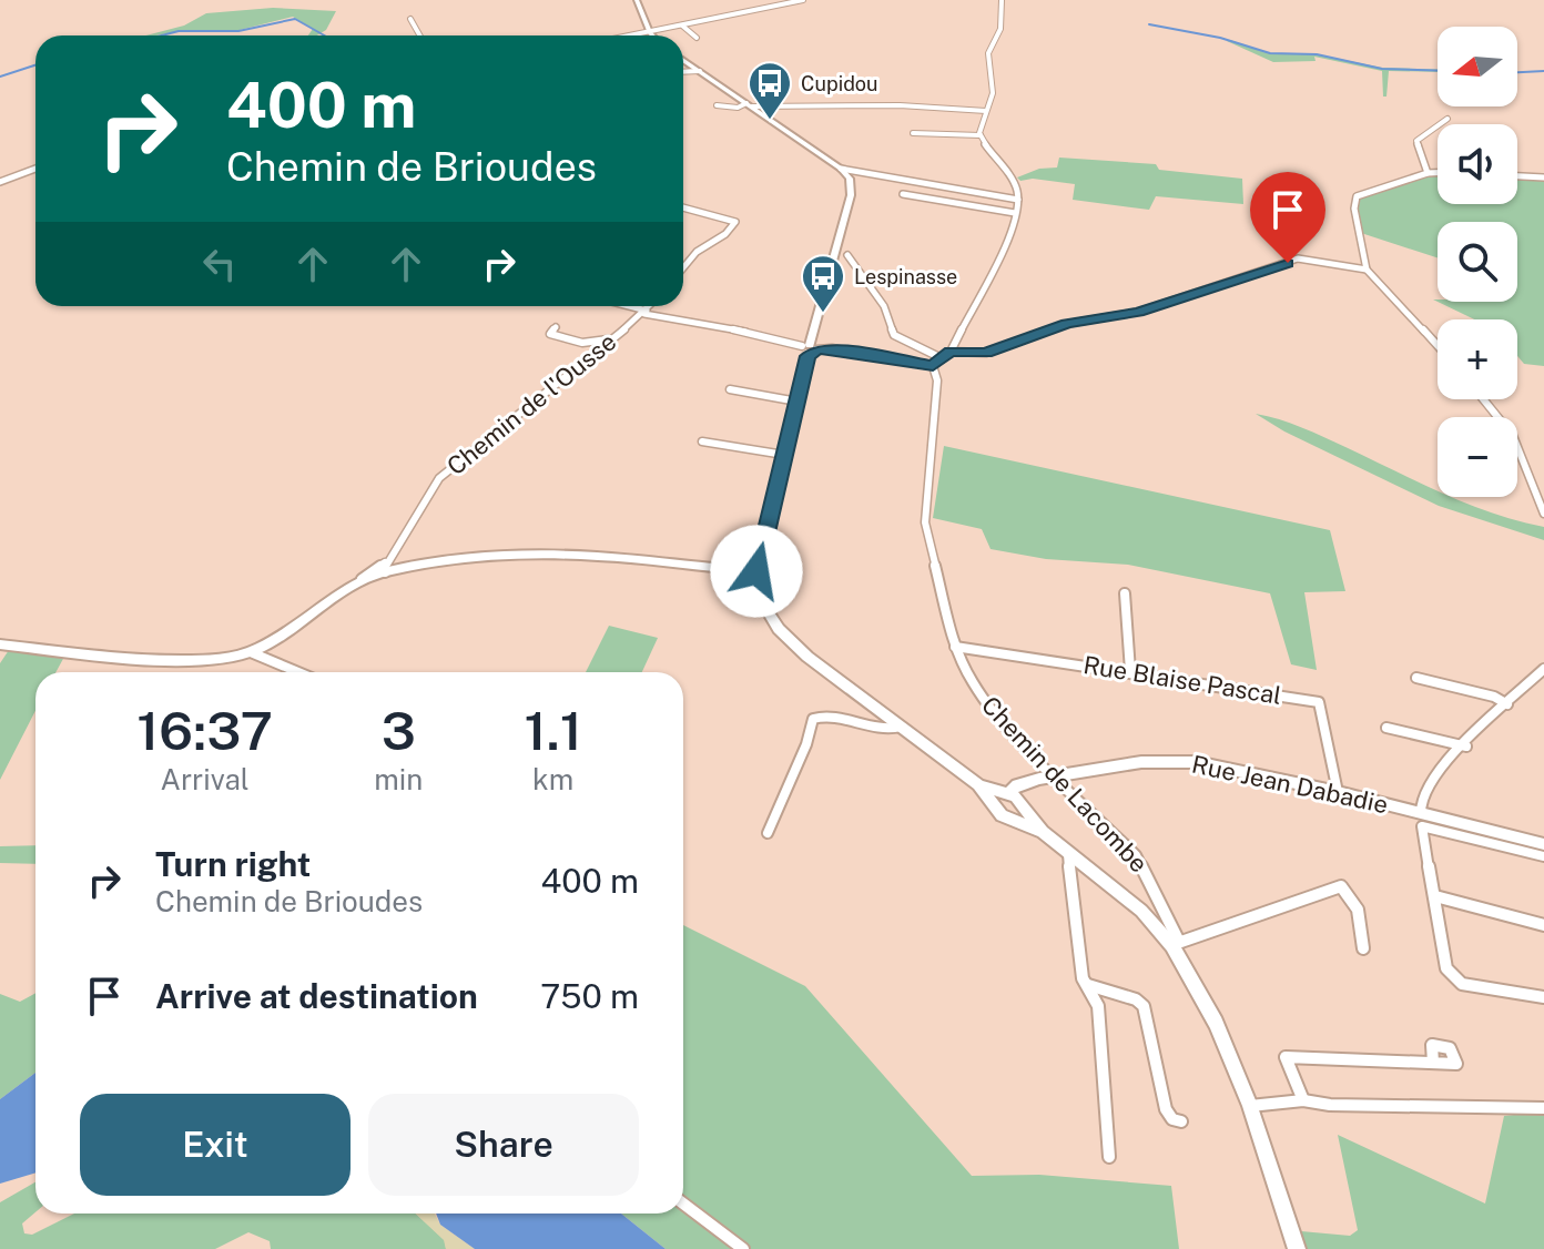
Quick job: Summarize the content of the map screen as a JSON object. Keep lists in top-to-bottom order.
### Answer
{
  "streets": {
    "main road": ["Rue Jean Dabadie"],
    "street": ["Chemin de l'Ousse", "Rue Blaise Pascal", "Chemin de Lacombe"]
  },
  "crossings": [
    ["Rue Blaise Pascal", "Chemin de Lacombe"],
    ["Rue Blaise Pascal", "Rue Jean Dabadie"],
    ["Chemin de Lacombe", "Rue Jean Dabadie"]
  ],
  "places": {
    "bus stop": ["Cupidou", "Lespinasse"]
  },
  "north": "left",
  "page": {
    "map_buttons": ["+", "−"],
    "turn": ["400 m", "Chemin de Brioudes"],
    "eta": [
      "16:37",
      "Arrival",
      "3",
      "min",
      "1.1",
      "km"
    ],
    "list": [
      {
        "name": "Turn right",
        "note": "Chemin de Brioudes",
        "value": "400 m"
      },
      {
        "name": "Arrive at destination",
        "value": "750 m"
      }
    ],
    "buttons": ["Exit", "Share"]
  }
}
